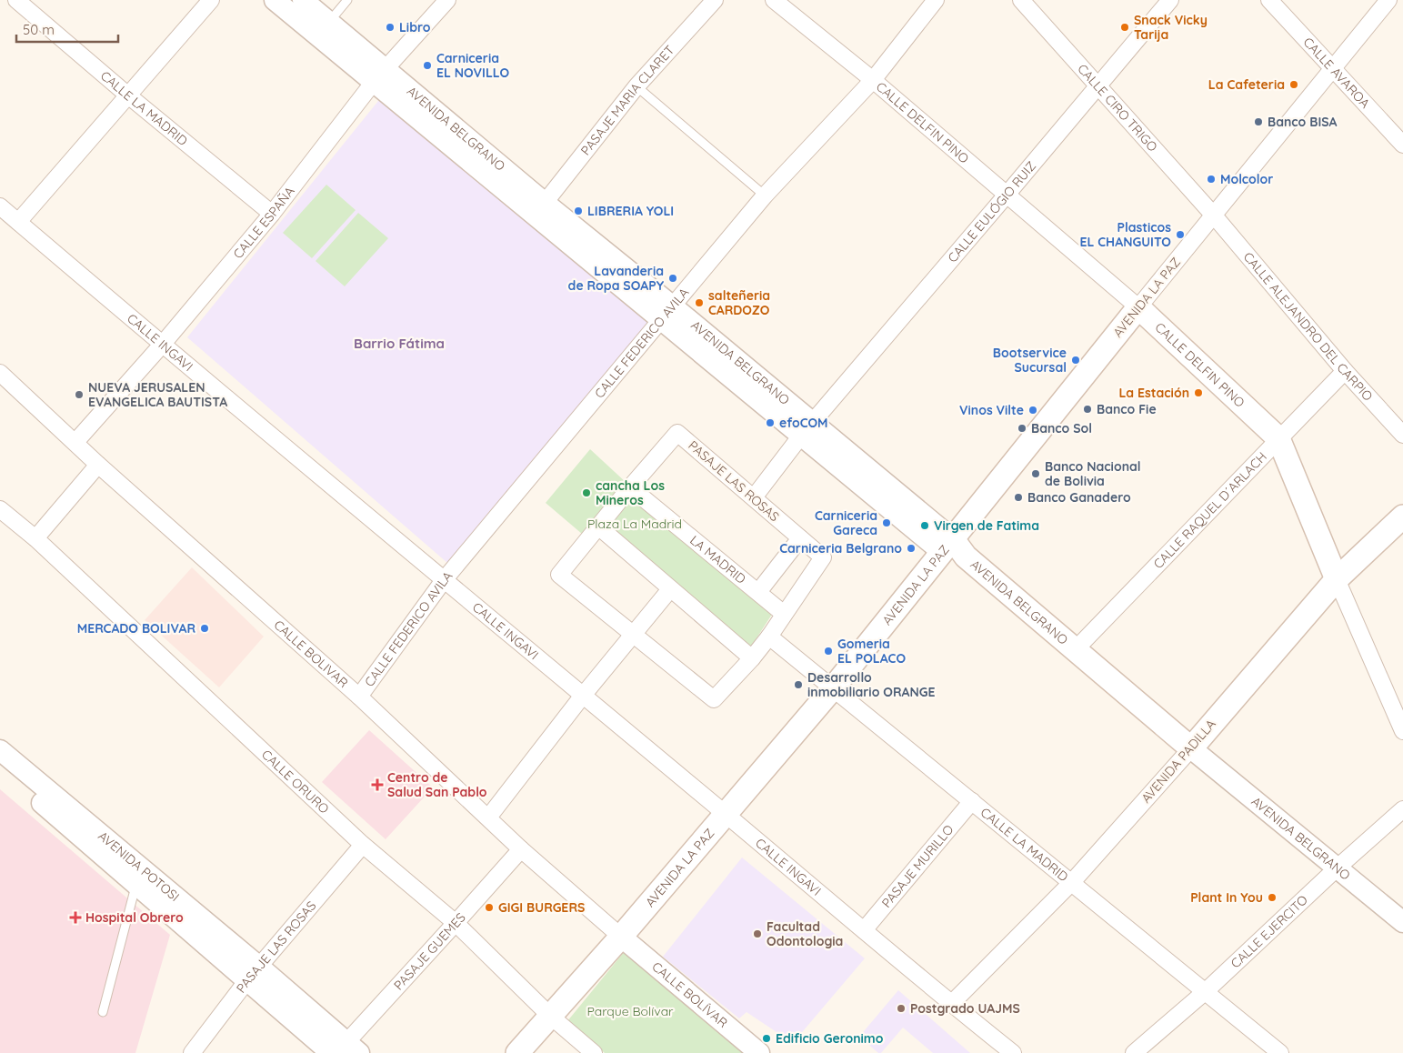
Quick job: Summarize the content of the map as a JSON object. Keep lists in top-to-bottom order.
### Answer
{
  "streets": {
    "main road": [
      "CALLE DELFIN PINO",
      "AVENIDA BELGRANO",
      "AVENIDA LA PAZ",
      "AVENIDA PADILLA"
    ],
    "street": [
      "CALLE AVAROA",
      "PASAJE MARIA CLARET",
      "CALLE LA MADRID",
      "CALLE CIRO TRIGO",
      "CALLE EULÓGIO RUIZ",
      "CALLE ESPAÑA",
      "CALLE ALEJANDRO DEL CARPIO",
      "CALLE INGAVI",
      "CALLE FEDERICO AVILA",
      "PASAJE LAS ROSAS",
      "CALLE RAQUEL D´ARLACH",
      "LA MADRID",
      "CALLE BOLIVAR",
      "CALLE ORURO",
      "AVENIDA POTOSI",
      "PASAJE MURILLO",
      "CALLE EJERCITO",
      "PASAJE GUEMES",
      "CALLE BOLÍVAR"
    ]
  },
  "crossings": [
    ["CALLE AVAROA", "AVENIDA LA PAZ"],
    ["PASAJE MARIA CLARET", "AVENIDA BELGRANO"],
    ["CALLE LA MADRID", "CALLE ESPAÑA"],
    ["CALLE LA MADRID", "AVENIDA LA PAZ"],
    ["CALLE LA MADRID", "PASAJE LAS ROSAS"],
    ["CALLE LA MADRID", "AVENIDA PADILLA"],
    ["CALLE LA MADRID", "PASAJE MURILLO"],
    ["CALLE LA MADRID", "CALLE EJERCITO"],
    ["CALLE CIRO TRIGO", "CALLE EULÓGIO RUIZ"],
    ["CALLE CIRO TRIGO", "AVENIDA LA PAZ"],
    ["CALLE CIRO TRIGO", "CALLE ALEJANDRO DEL CARPIO"],
    ["CALLE DELFIN PINO", "CALLE EULÓGIO RUIZ"],
    ["CALLE DELFIN PINO", "AVENIDA LA PAZ"],
    ["CALLE DELFIN PINO", "CALLE FEDERICO AVILA"],
    ["CALLE DELFIN PINO", "CALLE RAQUEL D´ARLACH"],
    ["CALLE DELFIN PINO", "AVENIDA PADILLA"],
    ["AVENIDA BELGRANO", "CALLE EULÓGIO RUIZ"],
    ["AVENIDA BELGRANO", "CALLE ESPAÑA"],
    ["AVENIDA BELGRANO", "AVENIDA LA PAZ"],
    ["AVENIDA BELGRANO", "CALLE FEDERICO AVILA"],
    ["AVENIDA BELGRANO", "CALLE RAQUEL D´ARLACH"],
    ["AVENIDA BELGRANO", "AVENIDA PADILLA"],
    ["AVENIDA BELGRANO", "CALLE EJERCITO"],
    ["CALLE EULÓGIO RUIZ", "PASAJE LAS ROSAS"],
    ["CALLE ESPAÑA", "CALLE INGAVI"],
    ["CALLE ESPAÑA", "CALLE BOLIVAR"],
    ["AVENIDA LA PAZ", "CALLE ALEJANDRO DEL CARPIO"],
    ["AVENIDA LA PAZ", "CALLE INGAVI"],
    ["AVENIDA LA PAZ", "CALLE BOLIVAR"],
    ["AVENIDA LA PAZ", "CALLE ORURO"],
    ["AVENIDA LA PAZ", "CALLE BOLÍVAR"],
    ["CALLE ALEJANDRO DEL CARPIO", "CALLE RAQUEL D´ARLACH"],
    ["CALLE INGAVI", "CALLE FEDERICO AVILA"],
    ["CALLE INGAVI", "AVENIDA PADILLA"],
    ["CALLE INGAVI", "PASAJE MURILLO"],
    ["CALLE FEDERICO AVILA", "CALLE BOLIVAR"],
    ["PASAJE LAS ROSAS", "LA MADRID"],
    ["PASAJE LAS ROSAS", "CALLE ORURO"],
    ["PASAJE LAS ROSAS", "AVENIDA POTOSI"],
    ["CALLE BOLIVAR", "PASAJE GUEMES"],
    ["CALLE BOLIVAR", "CALLE BOLÍVAR"],
    ["CALLE ORURO", "PASAJE GUEMES"],
    ["AVENIDA POTOSI", "PASAJE GUEMES"]
  ],
  "districts": ["Barrio Fátima"],
  "parks": ["Plaza La Madrid", "Parque Bolívar"],
  "places": {
    "other": [
      "Libro",
      "Snack Vicky Tarija",
      "Carniceria EL NOVILLO",
      "La Cafeteria",
      "Banco BISA",
      "Molcolor",
      "LIBRERIA YOLI",
      "Plasticos EL CHANGUITO",
      "Lavanderia de Ropa SOAPY",
      "salteñeria CARDOZO",
      "Bootservice Sucursal",
      "La Estación",
      "NUEVA JERUSALEN EVANGELICA BAUTISTA",
      "Banco Fie",
      "Vinos Vilte",
      "efoCOM",
      "Banco Sol",
      "Banco Nacional de Bolivia",
      "cancha Los Mineros",
      "Banco Ganadero",
      "Carniceria Gareca",
      "Virgen de Fatima",
      "Carniceria Belgrano",
      "MERCADO BOLIVAR",
      "Gomeria EL POLACO",
      "Desarrollo inmobiliario ORANGE",
      "Plant In You",
      "GIGI BURGERS",
      "Facultad Odontologia",
      "Postgrado UAJMS",
      "Edificio Geronimo"
    ],
    "health": ["Centro de Salud San Pablo", "Hospital Obrero"]
  },
  "scale_bar": "50 m"
}
